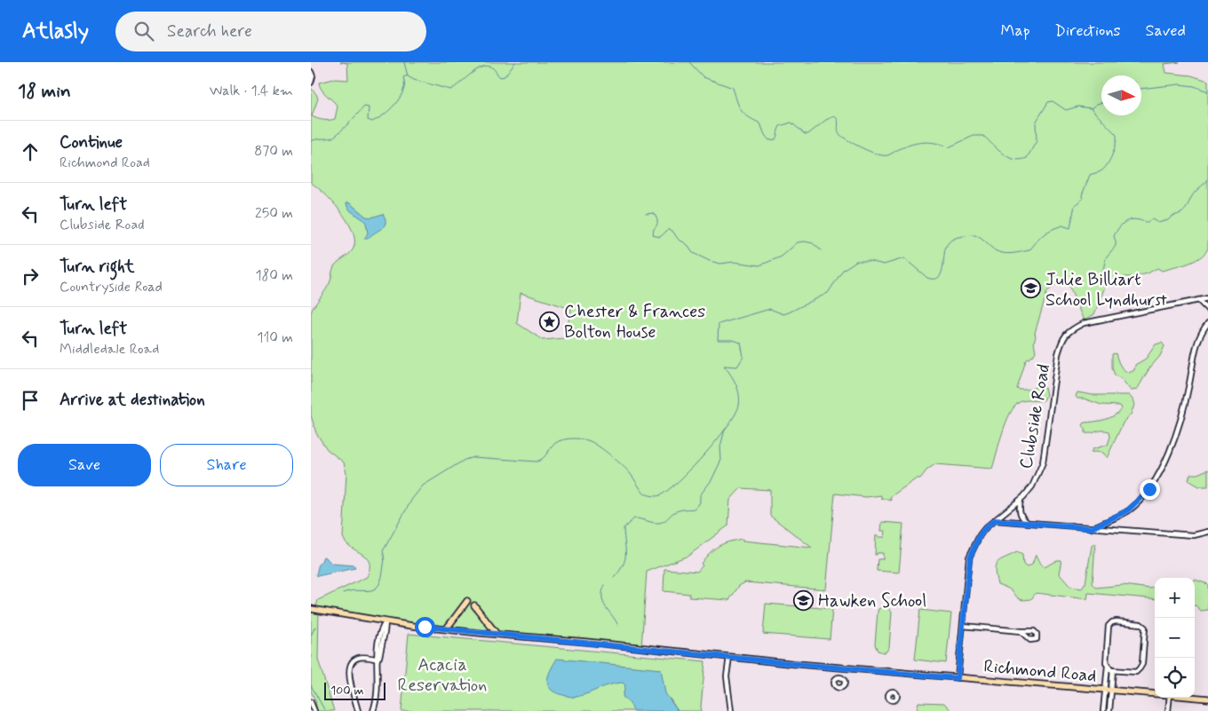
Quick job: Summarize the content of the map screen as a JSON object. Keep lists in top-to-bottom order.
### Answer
{
  "streets": {
    "main road": ["Richmond Road"],
    "street": ["Clubside Road"]
  },
  "crossings": [
    ["Clubside Road", "Richmond Road"]
  ],
  "parks": ["Acacia Reservation"],
  "places": {
    "school or university": ["Julie Billiart School Lyndhurst", "Hawken School"],
    "place": ["Chester & Frances Bolton House"]
  },
  "scale_bar": "100 m",
  "north": "right",
  "page": {
    "header": "Atlasly",
    "search": "Search here",
    "nav": ["Map", "Directions", "Saved"],
    "heading": ["18 min", "Walk · 1.4 km"],
    "list": [
      ["Continue", "Richmond Road", "870 m"],
      ["Turn left", "Clubside Road", "250 m"],
      ["Turn right", "Countryside Road", "180 m"],
      ["Turn left", "Middledale Road", "110 m"],
      "Arrive at destination"
    ],
    "buttons": ["Save", "Share"],
    "map_buttons": ["+", "−"],
    "scale": "100 m"
  }
}
